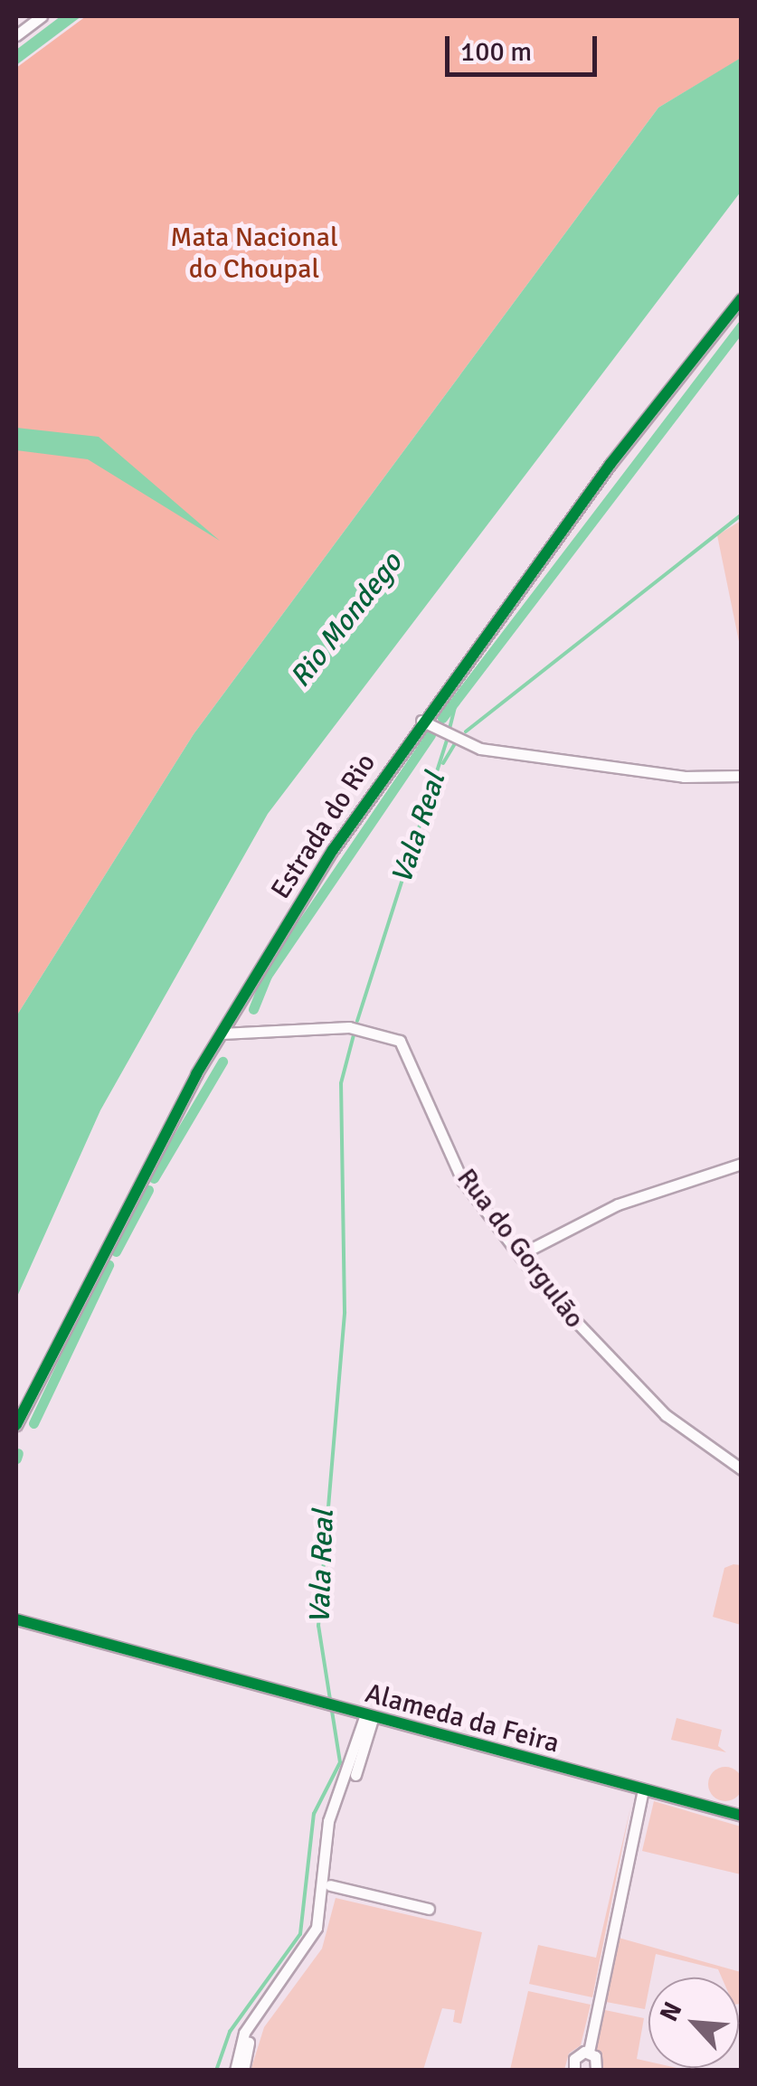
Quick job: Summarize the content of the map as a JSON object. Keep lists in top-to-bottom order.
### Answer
{
  "streets": {
    "street": ["Estrada do Rio", "Rua do Gorgulão", "Alameda da Feira"]
  },
  "crossings": [
    ["Estrada do Rio", "Rua do Gorgulão"]
  ],
  "water": ["Rio Mondego", "Vala Real"],
  "parks": ["Mata Nacional do Choupal"],
  "scale_bar": "100 m",
  "north": "top left"
}
